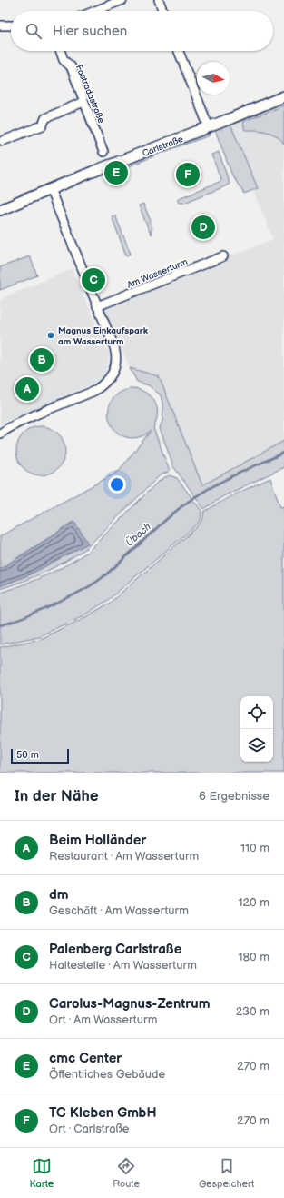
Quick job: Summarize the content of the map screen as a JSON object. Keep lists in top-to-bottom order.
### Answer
{
  "streets": {
    "main road": ["Carlstraße"],
    "street": ["Fastradastraße", "Am Wasserturm"]
  },
  "water": ["Übach"],
  "places": ["Magnus Einkaufspark am Wasserturm"],
  "scale_bar": "50 m",
  "north": "right",
  "page": {
    "search": "Hier suchen",
    "pins": [
      "E",
      "F",
      "D",
      "C",
      "B",
      "A"
    ],
    "scale": "50 m",
    "heading": ["In der Nähe", "6 Ergebnisse"],
    "list": [
      {
        "mark": "A",
        "name": "Beim Holländer",
        "note": "Restaurant · Am Wasserturm",
        "value": "110 m"
      },
      {
        "mark": "B",
        "name": "dm",
        "note": "Geschäft · Am Wasserturm",
        "value": "120 m"
      },
      {
        "mark": "C",
        "name": "Palenberg Carlstraße",
        "note": "Haltestelle · Am Wasserturm",
        "value": "180 m"
      },
      {
        "mark": "D",
        "name": "Carolus-Magnus-Zentrum",
        "note": "Ort · Am Wasserturm",
        "value": "230 m"
      },
      {
        "mark": "E",
        "name": "cmc Center",
        "note": "Öffentliches Gebäude",
        "value": "270 m"
      },
      {
        "mark": "F",
        "name": "TC Kleben GmbH",
        "note": "Ort · Carlstraße",
        "value": "270 m"
      }
    ],
    "nav": ["Karte", "Route", "Gespeichert"]
  }
}
